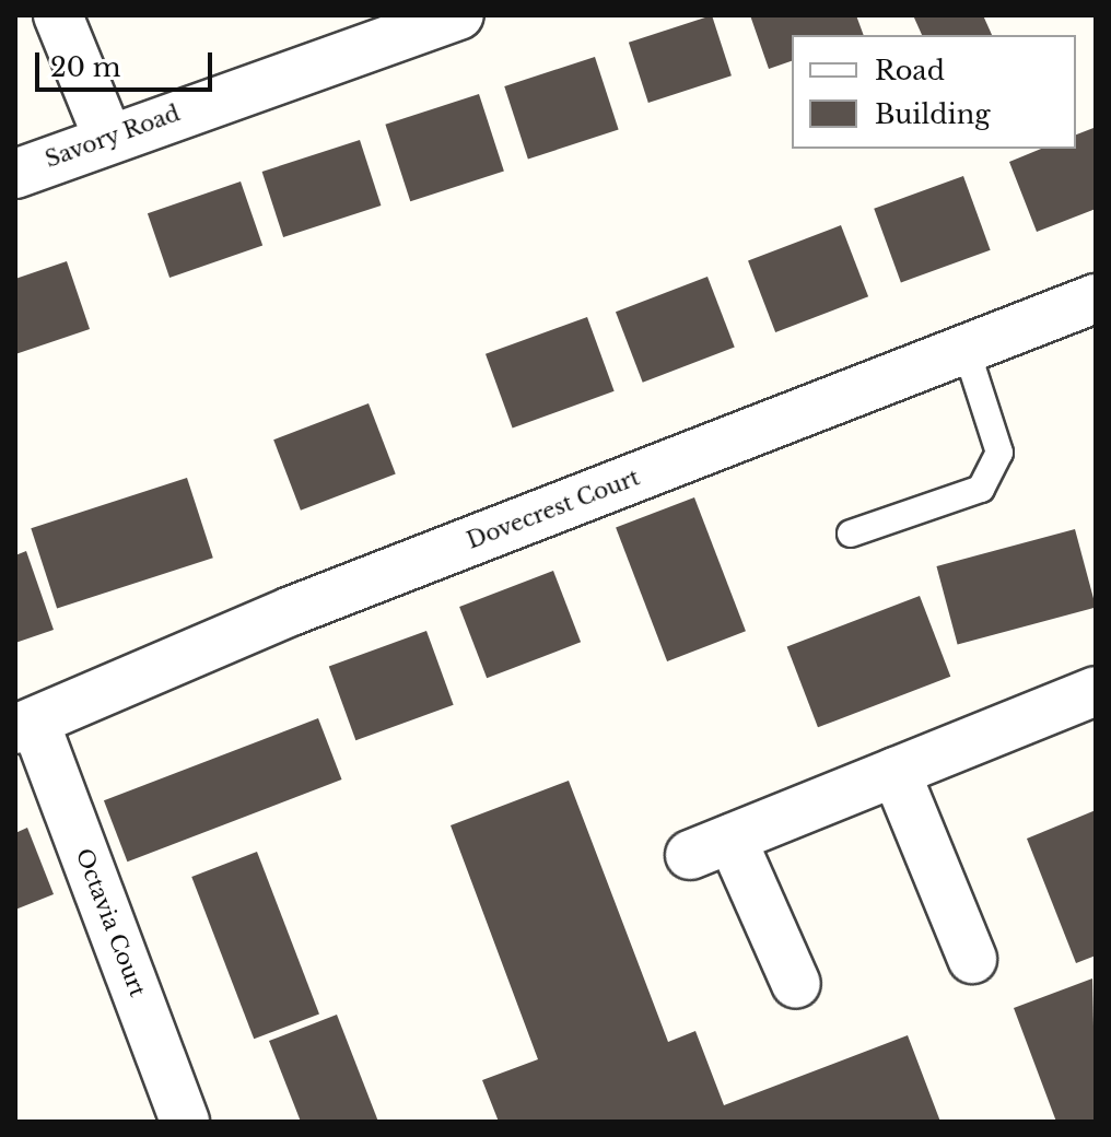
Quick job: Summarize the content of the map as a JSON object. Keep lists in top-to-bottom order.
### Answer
{
  "streets": {
    "street": ["Savory Road", "Dovecrest Court", "Octavia Court"]
  },
  "crossings": [
    ["Dovecrest Court", "Octavia Court"]
  ],
  "legend": ["Road", "Building"],
  "scale_bar": "20 m"
}
